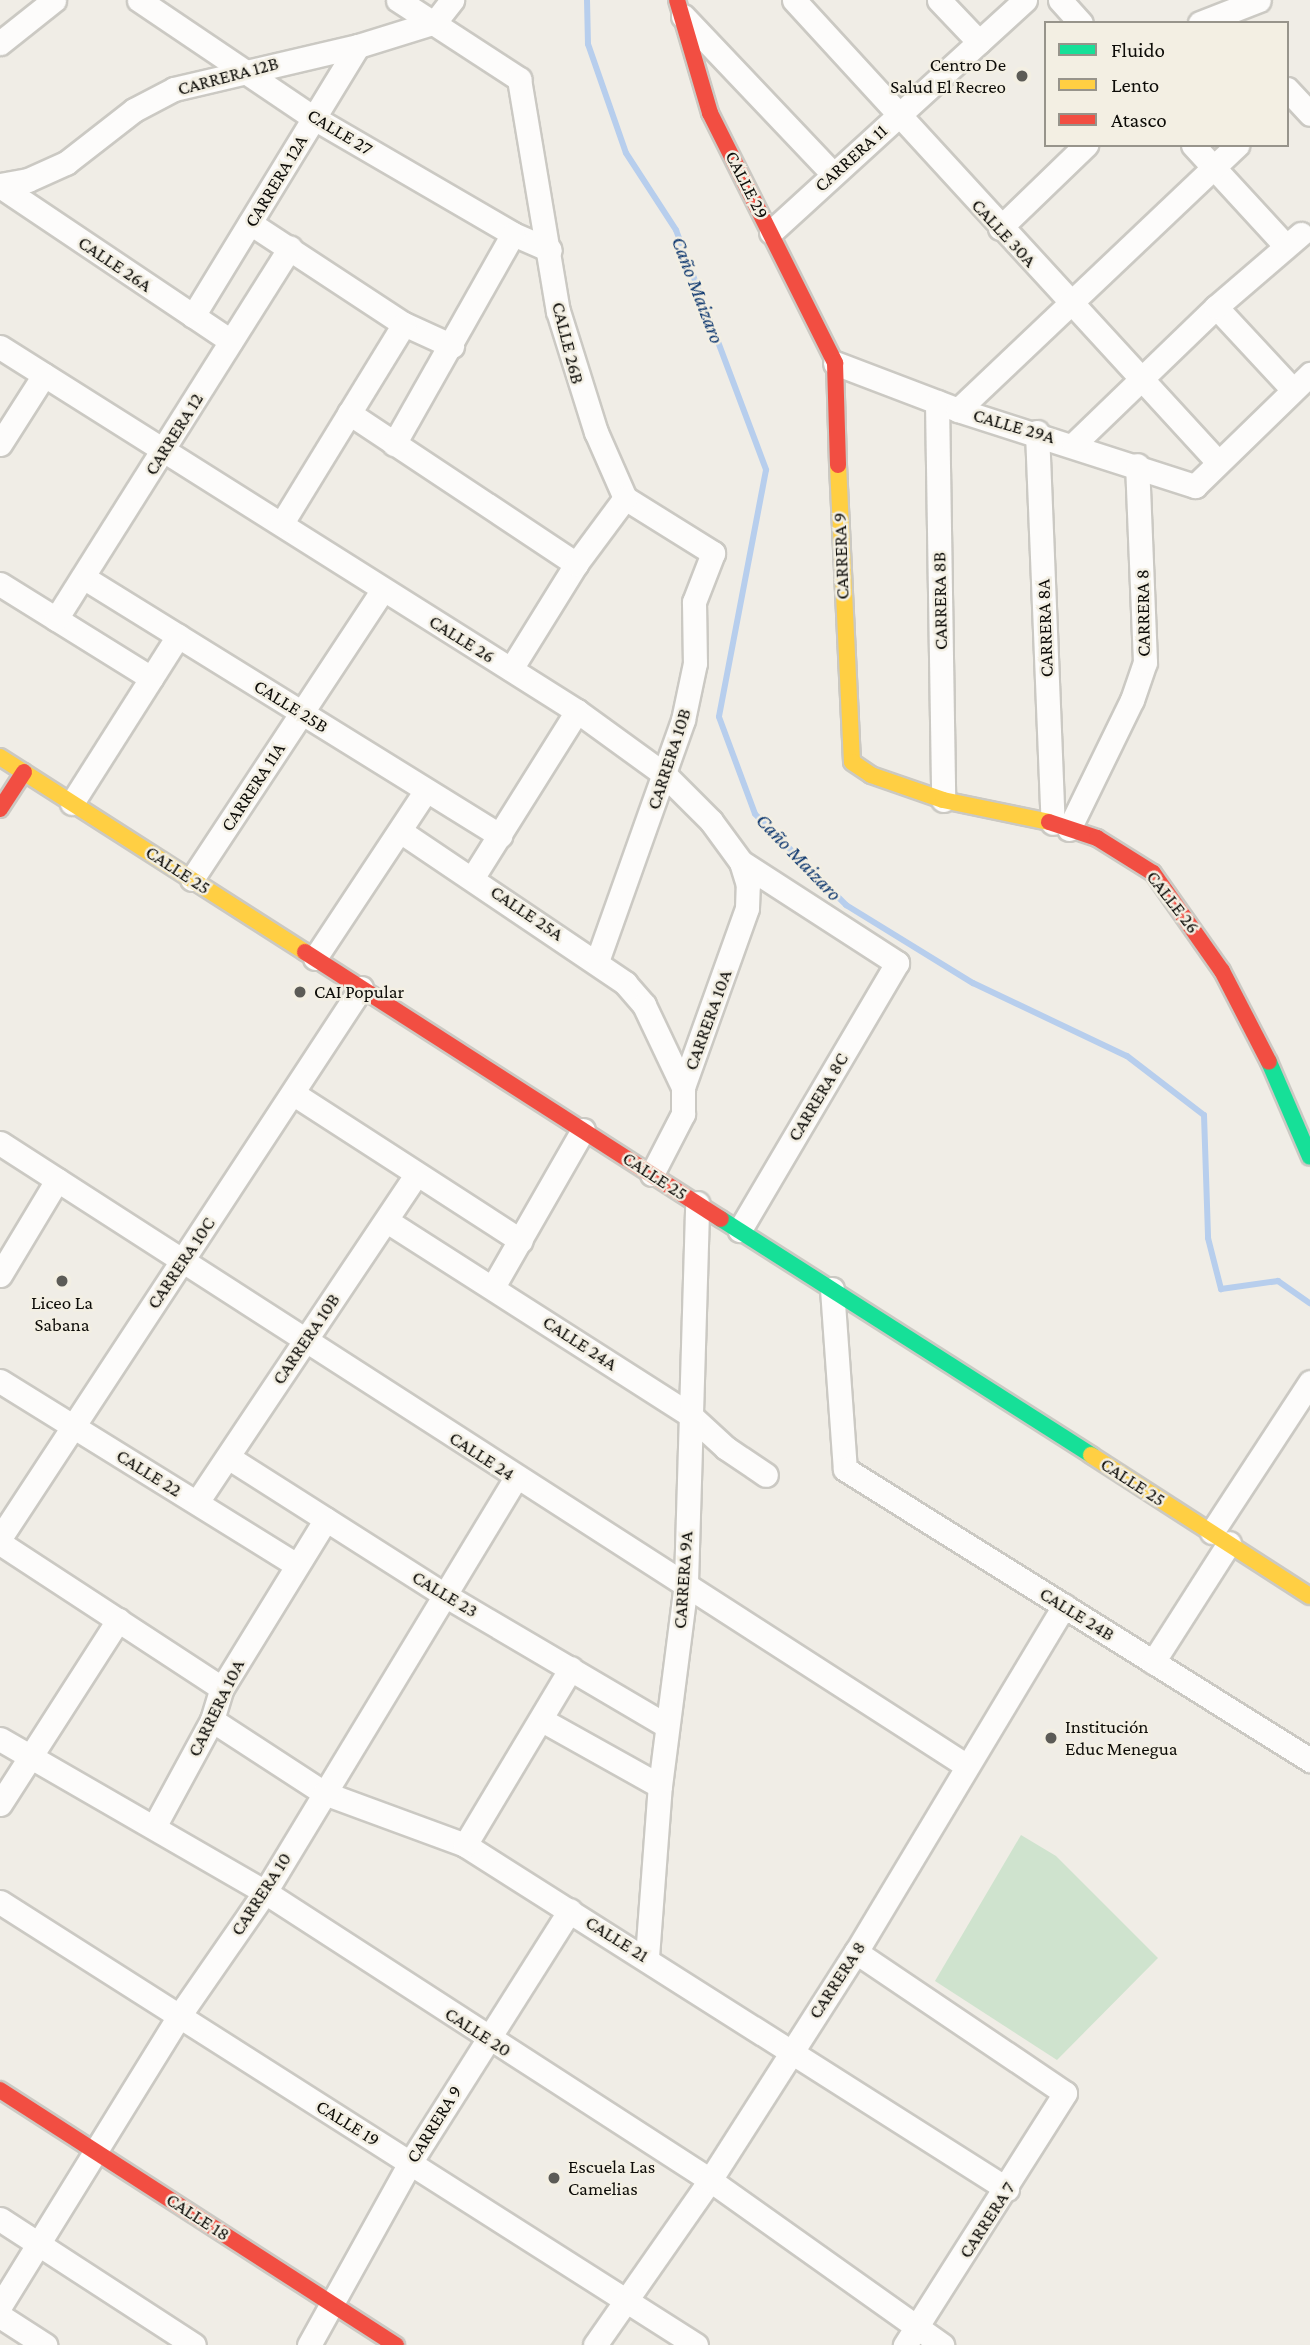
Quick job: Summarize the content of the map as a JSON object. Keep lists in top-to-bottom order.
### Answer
{
  "streets": {
    "street": [
      "CARRERA 12B",
      "CALLE 27",
      "CARRERA 11",
      "CARRERA 12A",
      "CALLE 29",
      "CALLE 30A",
      "CALLE 26A",
      "CALLE 26B",
      "CALLE 29A",
      "CARRERA 12",
      "CARRERA 9",
      "CARRERA 8B",
      "CARRERA 8",
      "CARRERA 8A",
      "CALLE 26",
      "CALLE 25B",
      "CARRERA 10B",
      "CARRERA 11A",
      "CALLE 25",
      "CALLE 25A",
      "CARRERA 10A",
      "CARRERA 8C",
      "CARRERA 10C",
      "CALLE 24A",
      "CALLE 24",
      "CALLE 22",
      "CARRERA 9A",
      "CALLE 23",
      "CALLE 24B",
      "CARRERA 10",
      "CALLE 21",
      "CALLE 20",
      "CALLE 19",
      "CALLE 18",
      "CARRERA 7"
    ]
  },
  "crossings": [
    ["CARRERA 12B", "CALLE 27"],
    ["CARRERA 12B", "CARRERA 12A"],
    ["CARRERA 12B", "CALLE 26A"],
    ["CARRERA 12B", "CALLE 26B"],
    ["CALLE 27", "CARRERA 12A"],
    ["CALLE 27", "CALLE 26B"],
    ["CARRERA 11", "CALLE 29"],
    ["CARRERA 11", "CALLE 30A"],
    ["CARRERA 12A", "CALLE 26A"],
    ["CALLE 29", "CALLE 29A"],
    ["CALLE 29", "CARRERA 9"],
    ["CALLE 30A", "CALLE 29A"],
    ["CALLE 26A", "CARRERA 12"],
    ["CALLE 26B", "CARRERA 10B"],
    ["CALLE 29A", "CARRERA 9"],
    ["CALLE 29A", "CARRERA 8B"],
    ["CALLE 29A", "CARRERA 8"],
    ["CALLE 29A", "CARRERA 8A"],
    ["CARRERA 12", "CALLE 26"],
    ["CARRERA 12", "CALLE 25B"],
    ["CARRERA 9", "CALLE 26"],
    ["CARRERA 9", "CALLE 21"],
    ["CARRERA 9", "CALLE 20"],
    ["CARRERA 9", "CALLE 19"],
    ["CARRERA 9", "CALLE 18"],
    ["CARRERA 8B", "CALLE 26"],
    ["CARRERA 8", "CARRERA 8A"],
    ["CARRERA 8", "CALLE 26"],
    ["CARRERA 8", "CALLE 24"],
    ["CARRERA 8", "CALLE 24B"],
    ["CARRERA 8", "CALLE 21"],
    ["CARRERA 8", "CALLE 20"],
    ["CARRERA 8", "CALLE 19"],
    ["CARRERA 8", "CARRERA 7"],
    ["CARRERA 8A", "CALLE 26"],
    ["CALLE 26", "CARRERA 10B"],
    ["CALLE 26", "CARRERA 11A"],
    ["CALLE 26", "CARRERA 10A"],
    ["CALLE 26", "CARRERA 8C"],
    ["CALLE 25B", "CARRERA 11A"],
    ["CARRERA 10B", "CALLE 25A"],
    ["CARRERA 10B", "CALLE 24A"],
    ["CARRERA 10B", "CALLE 24"],
    ["CARRERA 10B", "CALLE 22"],
    ["CARRERA 10B", "CALLE 23"],
    ["CARRERA 11A", "CALLE 25"],
    ["CALLE 25", "CARRERA 10A"],
    ["CALLE 25", "CARRERA 8C"],
    ["CALLE 25", "CARRERA 10C"],
    ["CALLE 25", "CARRERA 9A"],
    ["CALLE 25", "CALLE 24B"],
    ["CALLE 25A", "CARRERA 10A"],
    ["CARRERA 10A", "CALLE 22"],
    ["CARRERA 10A", "CALLE 23"],
    ["CARRERA 10A", "CALLE 21"],
    ["CARRERA 10A", "CALLE 20"],
    ["CARRERA 10C", "CALLE 24"],
    ["CARRERA 10C", "CALLE 22"],
    ["CALLE 24A", "CARRERA 9A"],
    ["CALLE 24", "CARRERA 9A"],
    ["CALLE 24", "CARRERA 10"],
    ["CARRERA 9A", "CALLE 23"],
    ["CARRERA 9A", "CALLE 21"],
    ["CALLE 23", "CARRERA 10"],
    ["CARRERA 10", "CALLE 21"],
    ["CARRERA 10", "CALLE 20"],
    ["CARRERA 10", "CALLE 19"],
    ["CARRERA 10", "CALLE 18"],
    ["CALLE 21", "CARRERA 7"],
    ["CALLE 20", "CARRERA 7"]
  ],
  "water": ["Caño Maizaro"],
  "places": [
    "Centro De Salud El Recreo",
    "CAI Popular",
    "Liceo La Sabana",
    "Institución Educ Menegua",
    "Escuela Las Camelias"
  ],
  "legend": ["Fluido", "Lento", "Atasco"]
}
